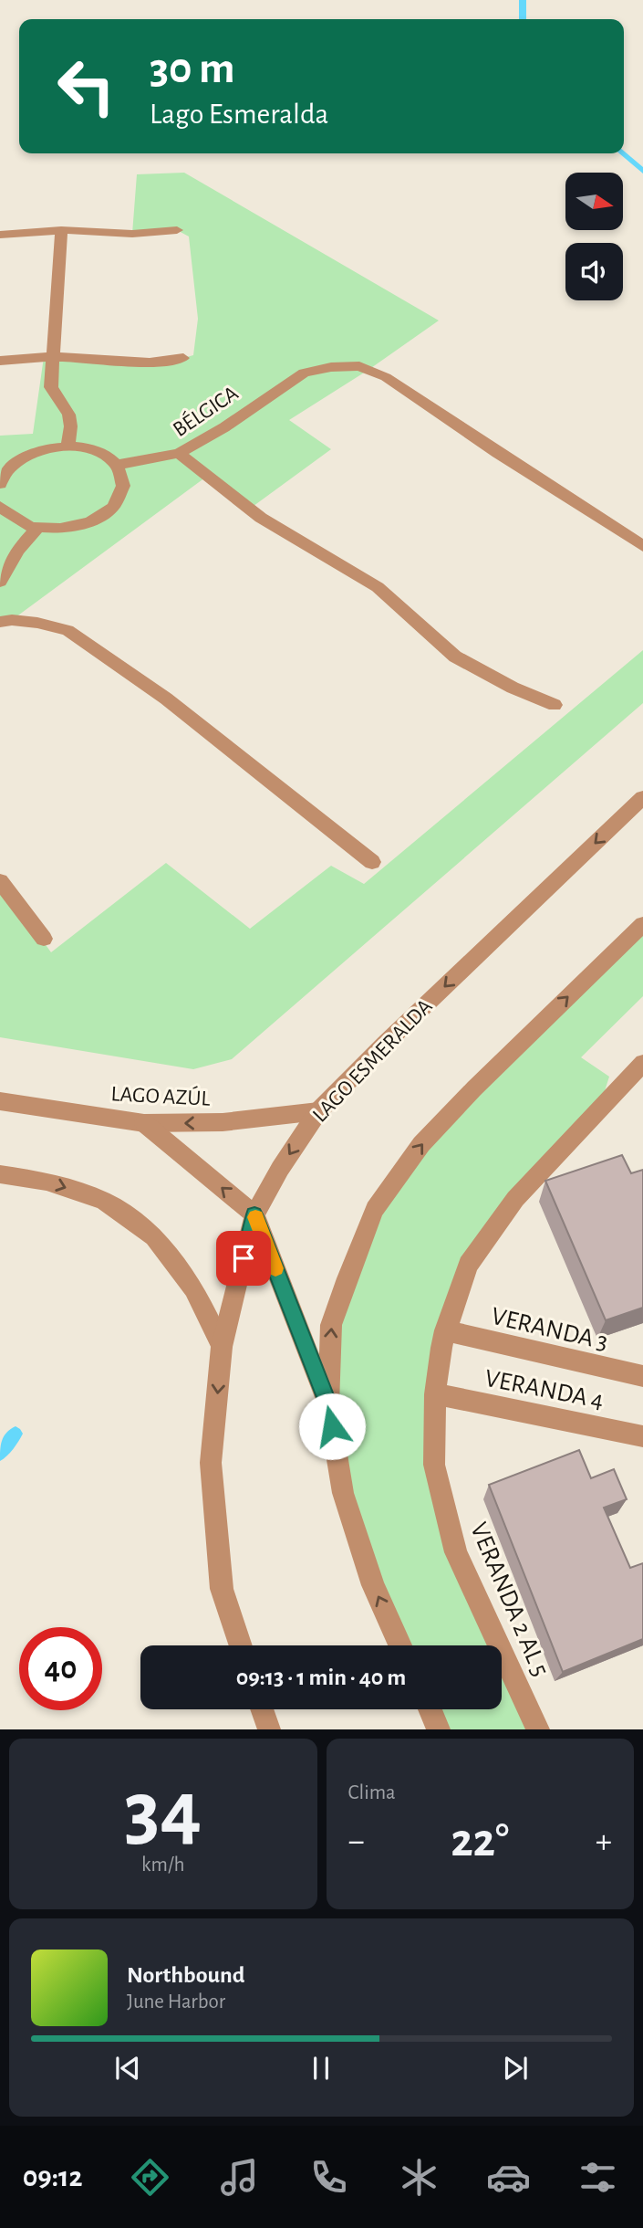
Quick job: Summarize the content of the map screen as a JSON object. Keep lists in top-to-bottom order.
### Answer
{
  "streets": {
    "street": [
      "BÉLGICA",
      "LAGO ESMERALDA",
      "LAGO AZÚL",
      "VERANDA 3",
      "VERANDA 4",
      "VERANDA 2 AL 5"
    ]
  },
  "crossings": [
    ["LAGO ESMERALDA", "LAGO AZÚL"],
    ["VERANDA 3", "VERANDA 2 AL 5"],
    ["VERANDA 4", "VERANDA 2 AL 5"]
  ],
  "one_way": ["LAGO AZÚL"],
  "north": "right",
  "page": {
    "turn": ["30 m", "Lago Esmeralda"],
    "limit": "40",
    "trip": "09:13 · 1 min · 40 m",
    "tile": [
      ["34", "km/h"],
      "Clima"
    ],
    "heat": ["−", "22°", "+"],
    "song": ["Northbound", "June Harbor"],
    "tabs": "09:12"
  }
}
